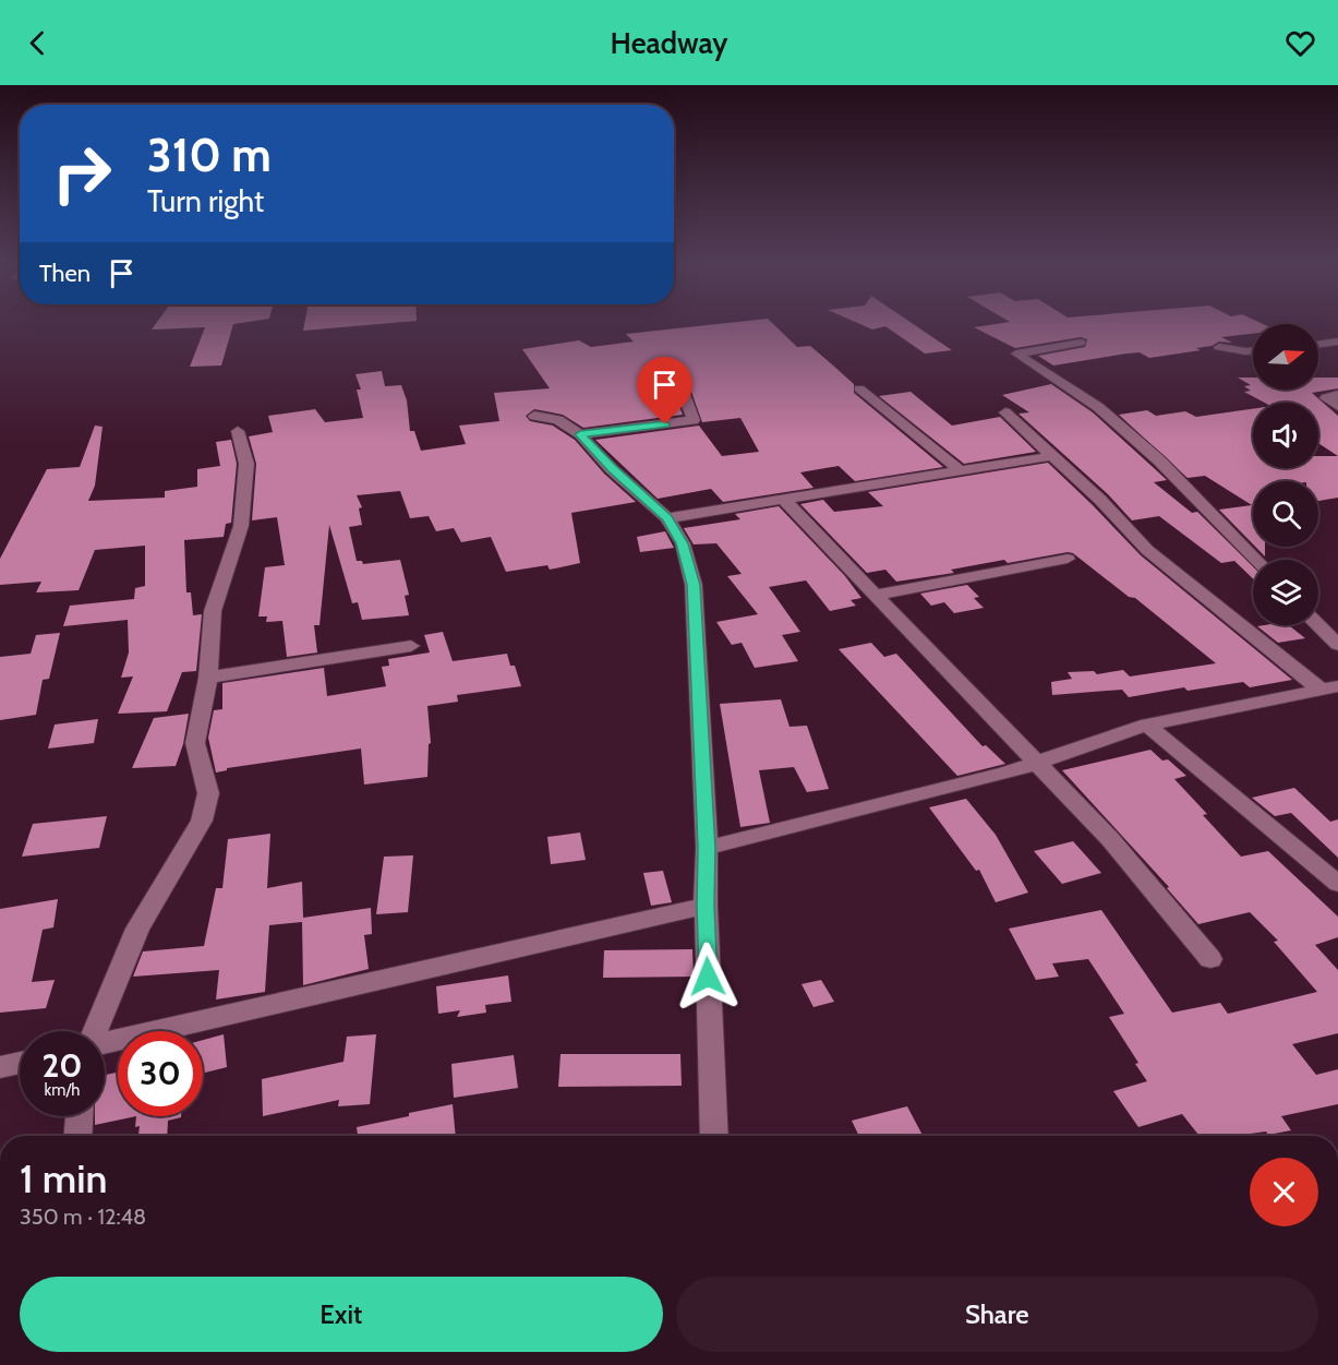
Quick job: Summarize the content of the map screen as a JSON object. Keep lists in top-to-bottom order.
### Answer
{
  "north": "right",
  "page": {
    "header": "Headway",
    "turn": ["310 m", "Turn right"],
    "then": "Then",
    "speed": "20 km/h",
    "limit": "30",
    "heading": ["1 min", "350 m · 12:48"],
    "buttons": ["Exit", "Share"]
  }
}
